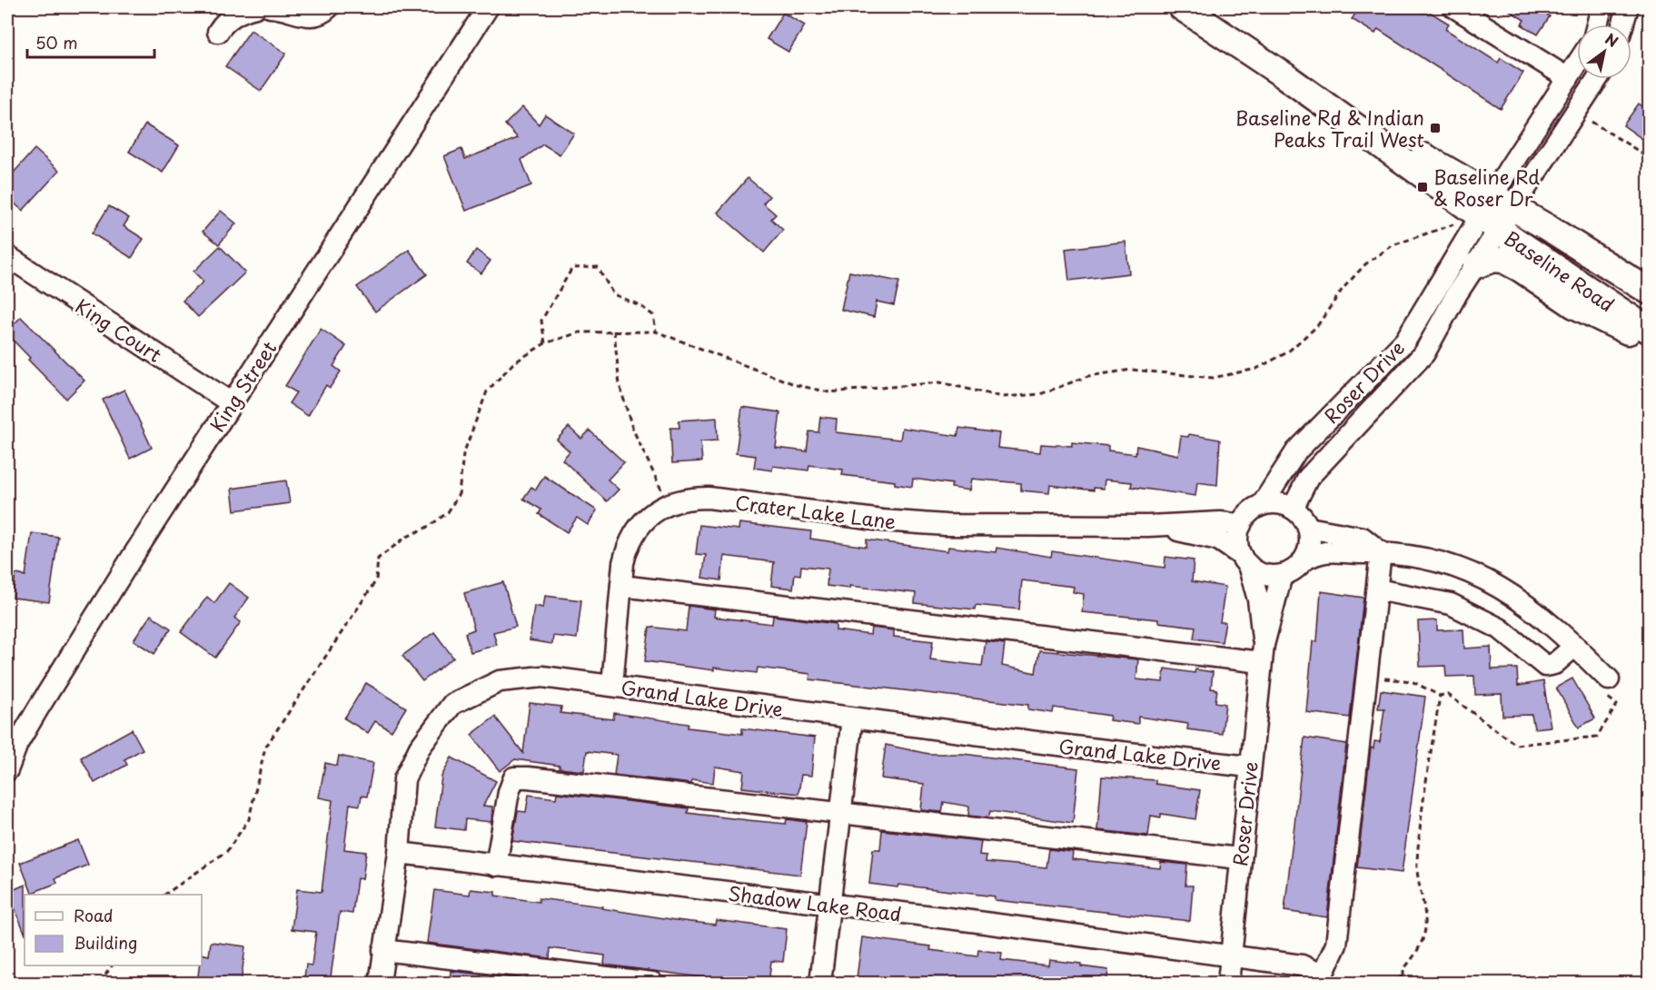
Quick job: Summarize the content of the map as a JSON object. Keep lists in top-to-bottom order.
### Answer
{
  "streets": {
    "main road": ["Baseline Road"],
    "street": [
      "King Court",
      "Roser Drive",
      "King Street",
      "Crater Lake Lane",
      "Grand Lake Drive",
      "Shadow Lake Road"
    ]
  },
  "crossings": [
    ["Baseline Road", "Roser Drive"],
    ["King Court", "King Street"],
    ["Roser Drive", "Crater Lake Lane"],
    ["Roser Drive", "Grand Lake Drive"],
    ["Roser Drive", "Shadow Lake Road"],
    ["Crater Lake Lane", "Grand Lake Drive"],
    ["Grand Lake Drive", "Shadow Lake Road"]
  ],
  "places": {
    "transit": ["Baseline Rd & Indian Peaks Trail West", "Baseline Rd & Roser Dr"]
  },
  "legend": ["Road", "Building"],
  "scale_bar": "50 m",
  "north": "top right"
}
